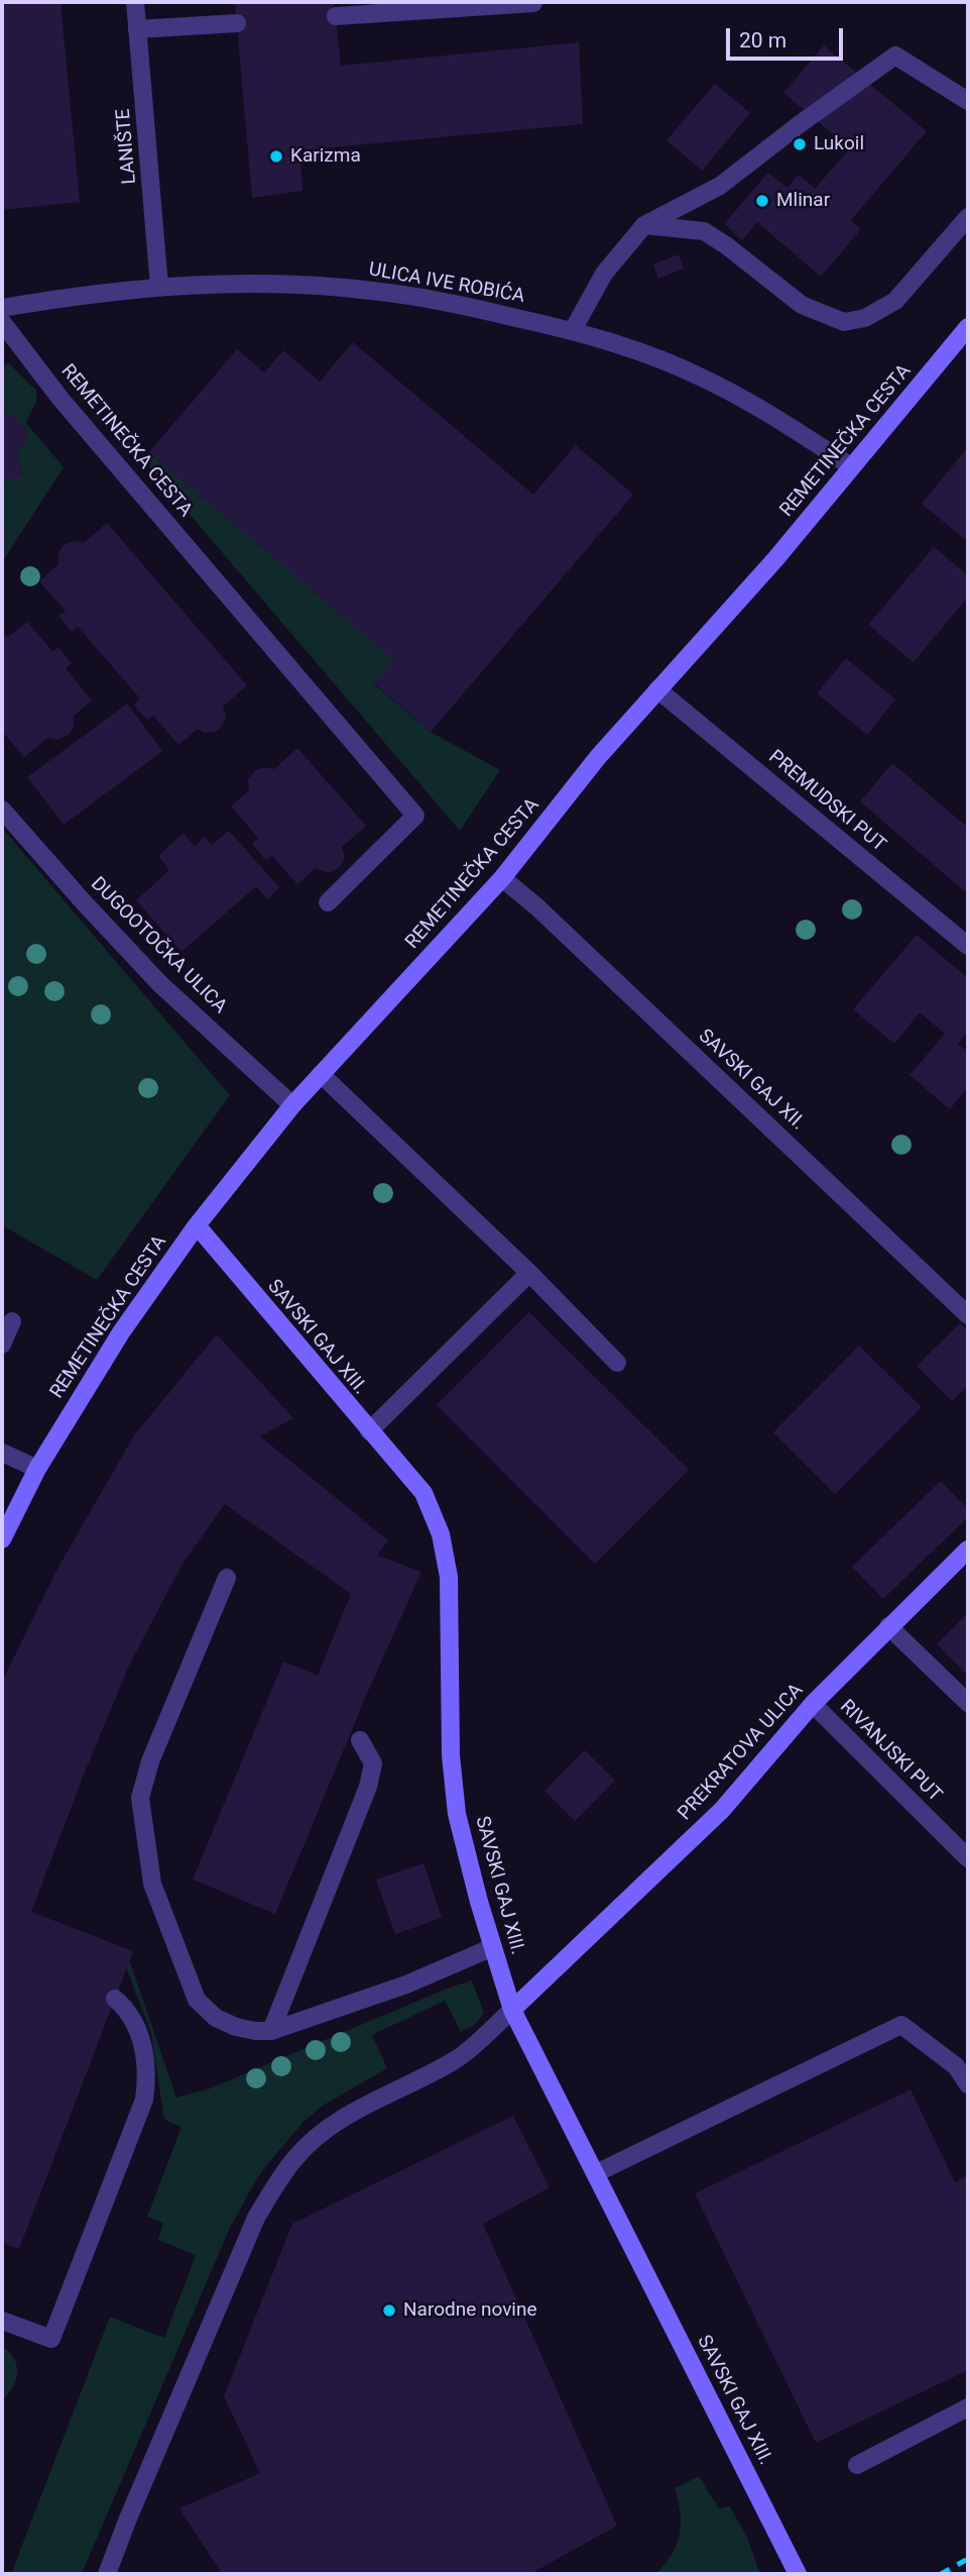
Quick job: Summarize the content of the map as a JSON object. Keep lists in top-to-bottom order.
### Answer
{
  "streets": {
    "street": [
      "LANIŠTE",
      "ULICA IVE ROBIĆA",
      "REMETINEČKA CESTA",
      "PREMUDSKI PUT",
      "DUGOOTOČKA ULICA",
      "SAVSKI GAJ XII.",
      "SAVSKI GAJ XIII.",
      "RIVANJSKI PUT",
      "PREKRATOVA ULICA"
    ]
  },
  "crossings": [
    ["LANIŠTE", "ULICA IVE ROBIĆA"],
    ["ULICA IVE ROBIĆA", "REMETINEČKA CESTA"],
    ["REMETINEČKA CESTA", "PREMUDSKI PUT"],
    ["REMETINEČKA CESTA", "DUGOOTOČKA ULICA"],
    ["REMETINEČKA CESTA", "SAVSKI GAJ XII."],
    ["REMETINEČKA CESTA", "SAVSKI GAJ XIII."],
    ["SAVSKI GAJ XIII.", "PREKRATOVA ULICA"],
    ["RIVANJSKI PUT", "PREKRATOVA ULICA"]
  ],
  "places": [
    "Lukoil",
    "Karizma",
    "Mlinar",
    "Narodne novine"
  ],
  "scale_bar": "20 m"
}
